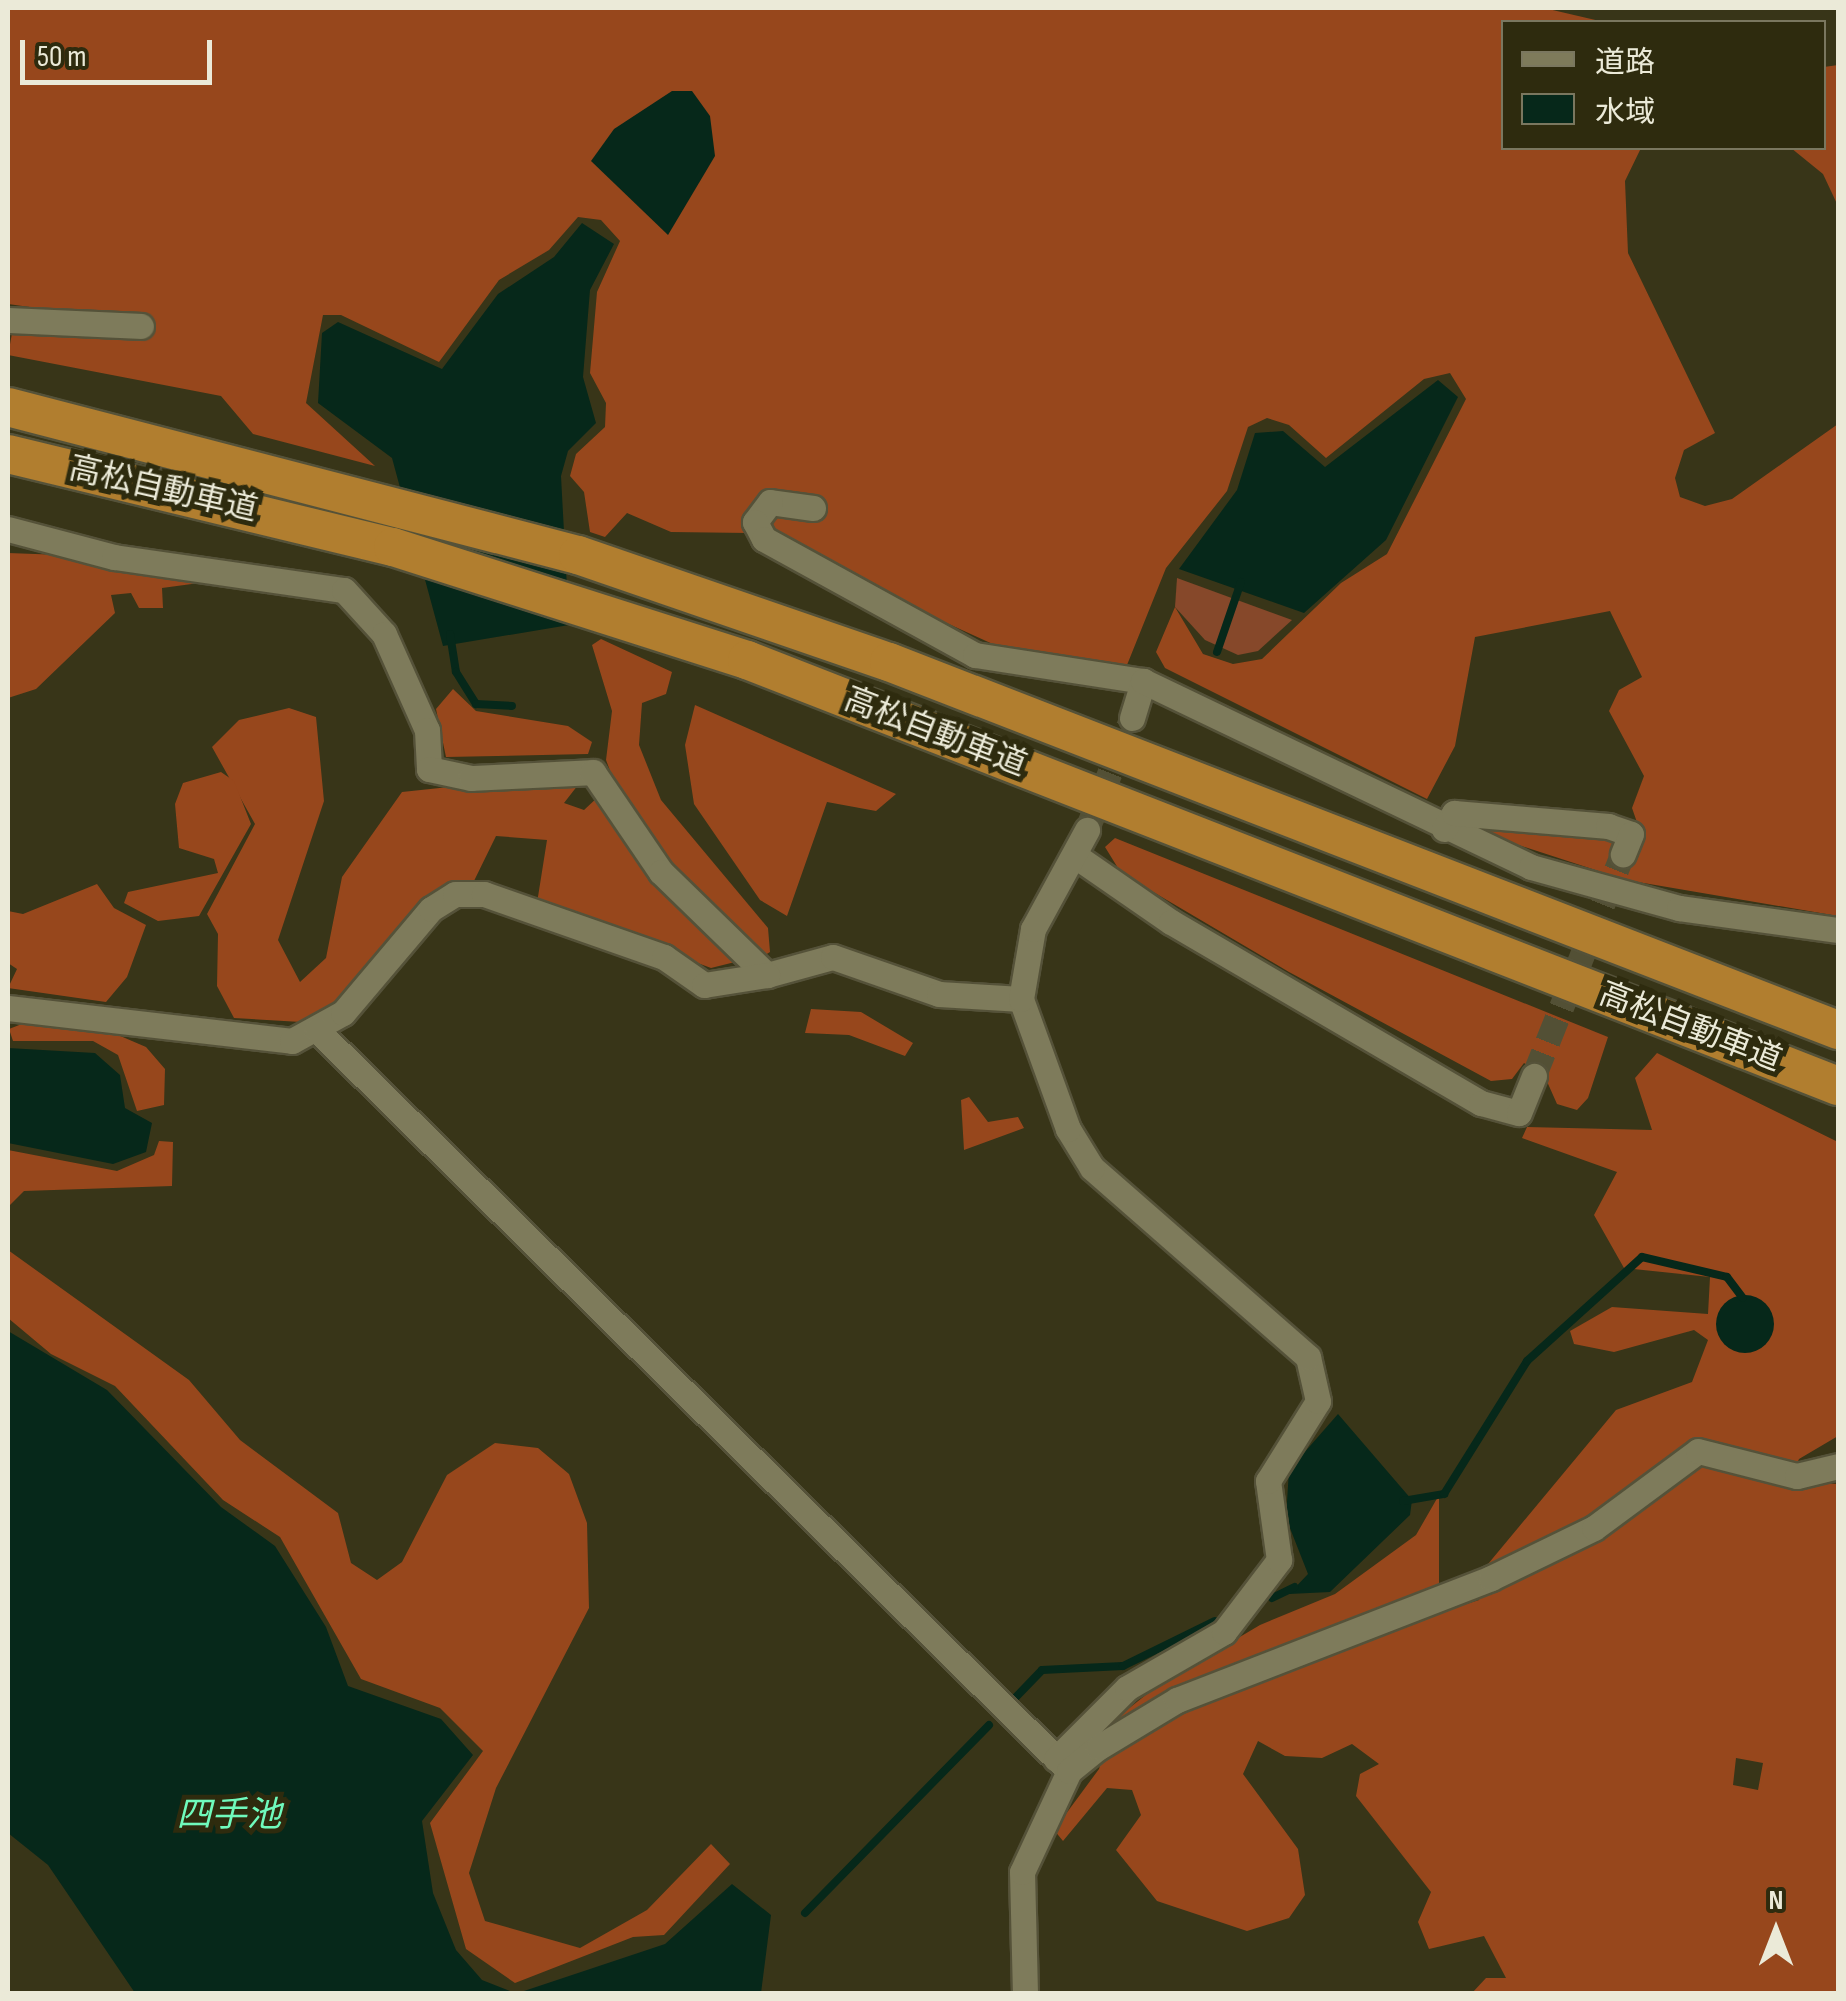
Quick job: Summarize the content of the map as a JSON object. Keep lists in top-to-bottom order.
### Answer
{
  "streets": {
    "highway": ["高松自動車道"]
  },
  "water": ["四手池"],
  "legend": ["道路", "水域"],
  "scale_bar": "50 m",
  "north": "top"
}
